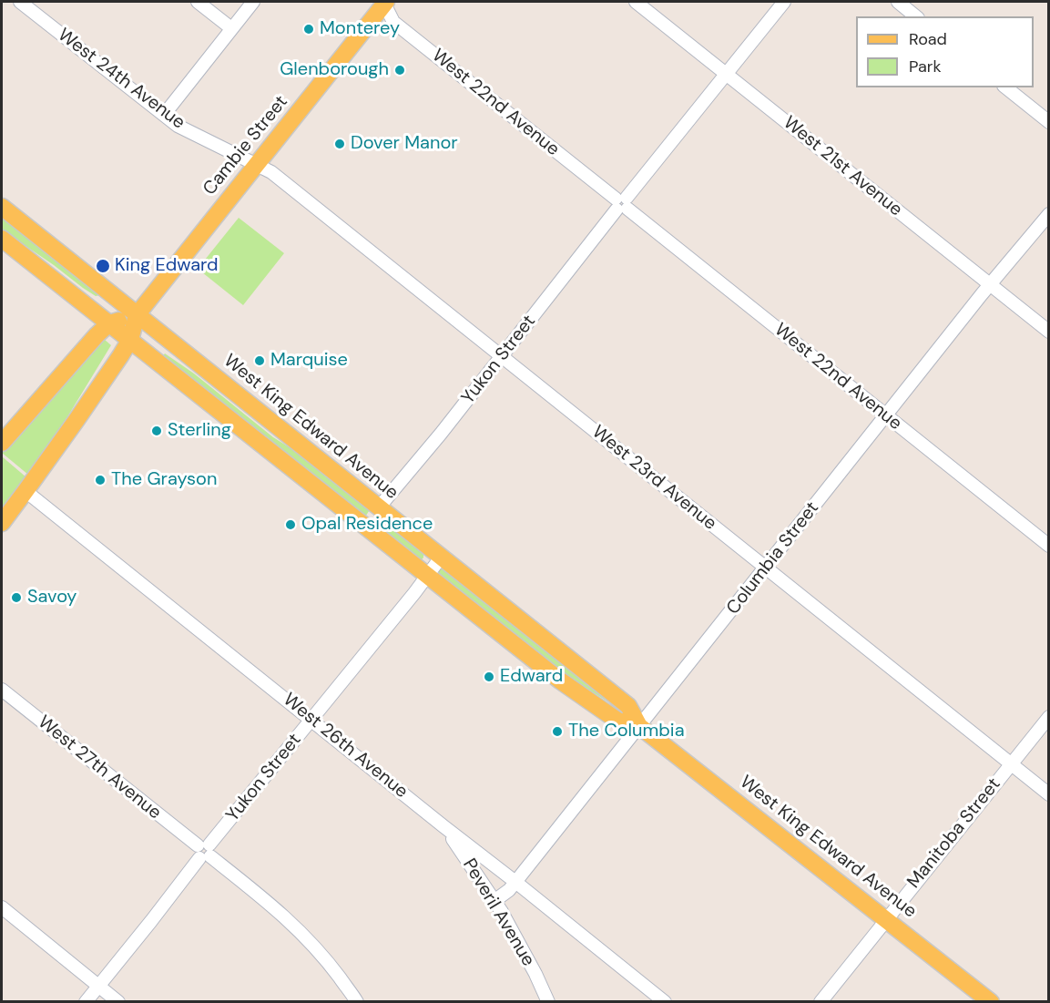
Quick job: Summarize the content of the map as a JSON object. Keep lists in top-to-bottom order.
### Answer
{
  "streets": {
    "main road": ["Cambie Street", "West King Edward Avenue"],
    "street": [
      "West 24th Avenue",
      "West 22nd Avenue",
      "West 21st Avenue",
      "Yukon Street",
      "West 23rd Avenue",
      "Columbia Street",
      "West 26th Avenue",
      "West 27th Avenue",
      "Manitoba Street",
      "Peveril Avenue"
    ]
  },
  "crossings": [
    ["West 24th Avenue", "Cambie Street"],
    ["West 24th Avenue", "West 23rd Avenue"],
    ["West 22nd Avenue", "Cambie Street"],
    ["West 22nd Avenue", "Yukon Street"],
    ["West 22nd Avenue", "Columbia Street"],
    ["Cambie Street", "West King Edward Avenue"],
    ["Cambie Street", "West 23rd Avenue"],
    ["Cambie Street", "West 26th Avenue"],
    ["West 21st Avenue", "Yukon Street"],
    ["West 21st Avenue", "Columbia Street"],
    ["Yukon Street", "West King Edward Avenue"],
    ["Yukon Street", "West 23rd Avenue"],
    ["Yukon Street", "West 26th Avenue"],
    ["Yukon Street", "West 27th Avenue"],
    ["West King Edward Avenue", "Columbia Street"],
    ["West King Edward Avenue", "Manitoba Street"],
    ["West 23rd Avenue", "Columbia Street"],
    ["West 23rd Avenue", "Manitoba Street"],
    ["Columbia Street", "West 26th Avenue"],
    ["Columbia Street", "Peveril Avenue"],
    ["West 26th Avenue", "Peveril Avenue"]
  ],
  "places": [
    "Monterey",
    "Glenborough",
    "Dover Manor",
    "King Edward",
    "Marquise",
    "Sterling",
    "The Grayson",
    "Opal Residence",
    "Savoy",
    "Edward",
    "The Columbia"
  ],
  "legend": ["Road", "Park"]
}
